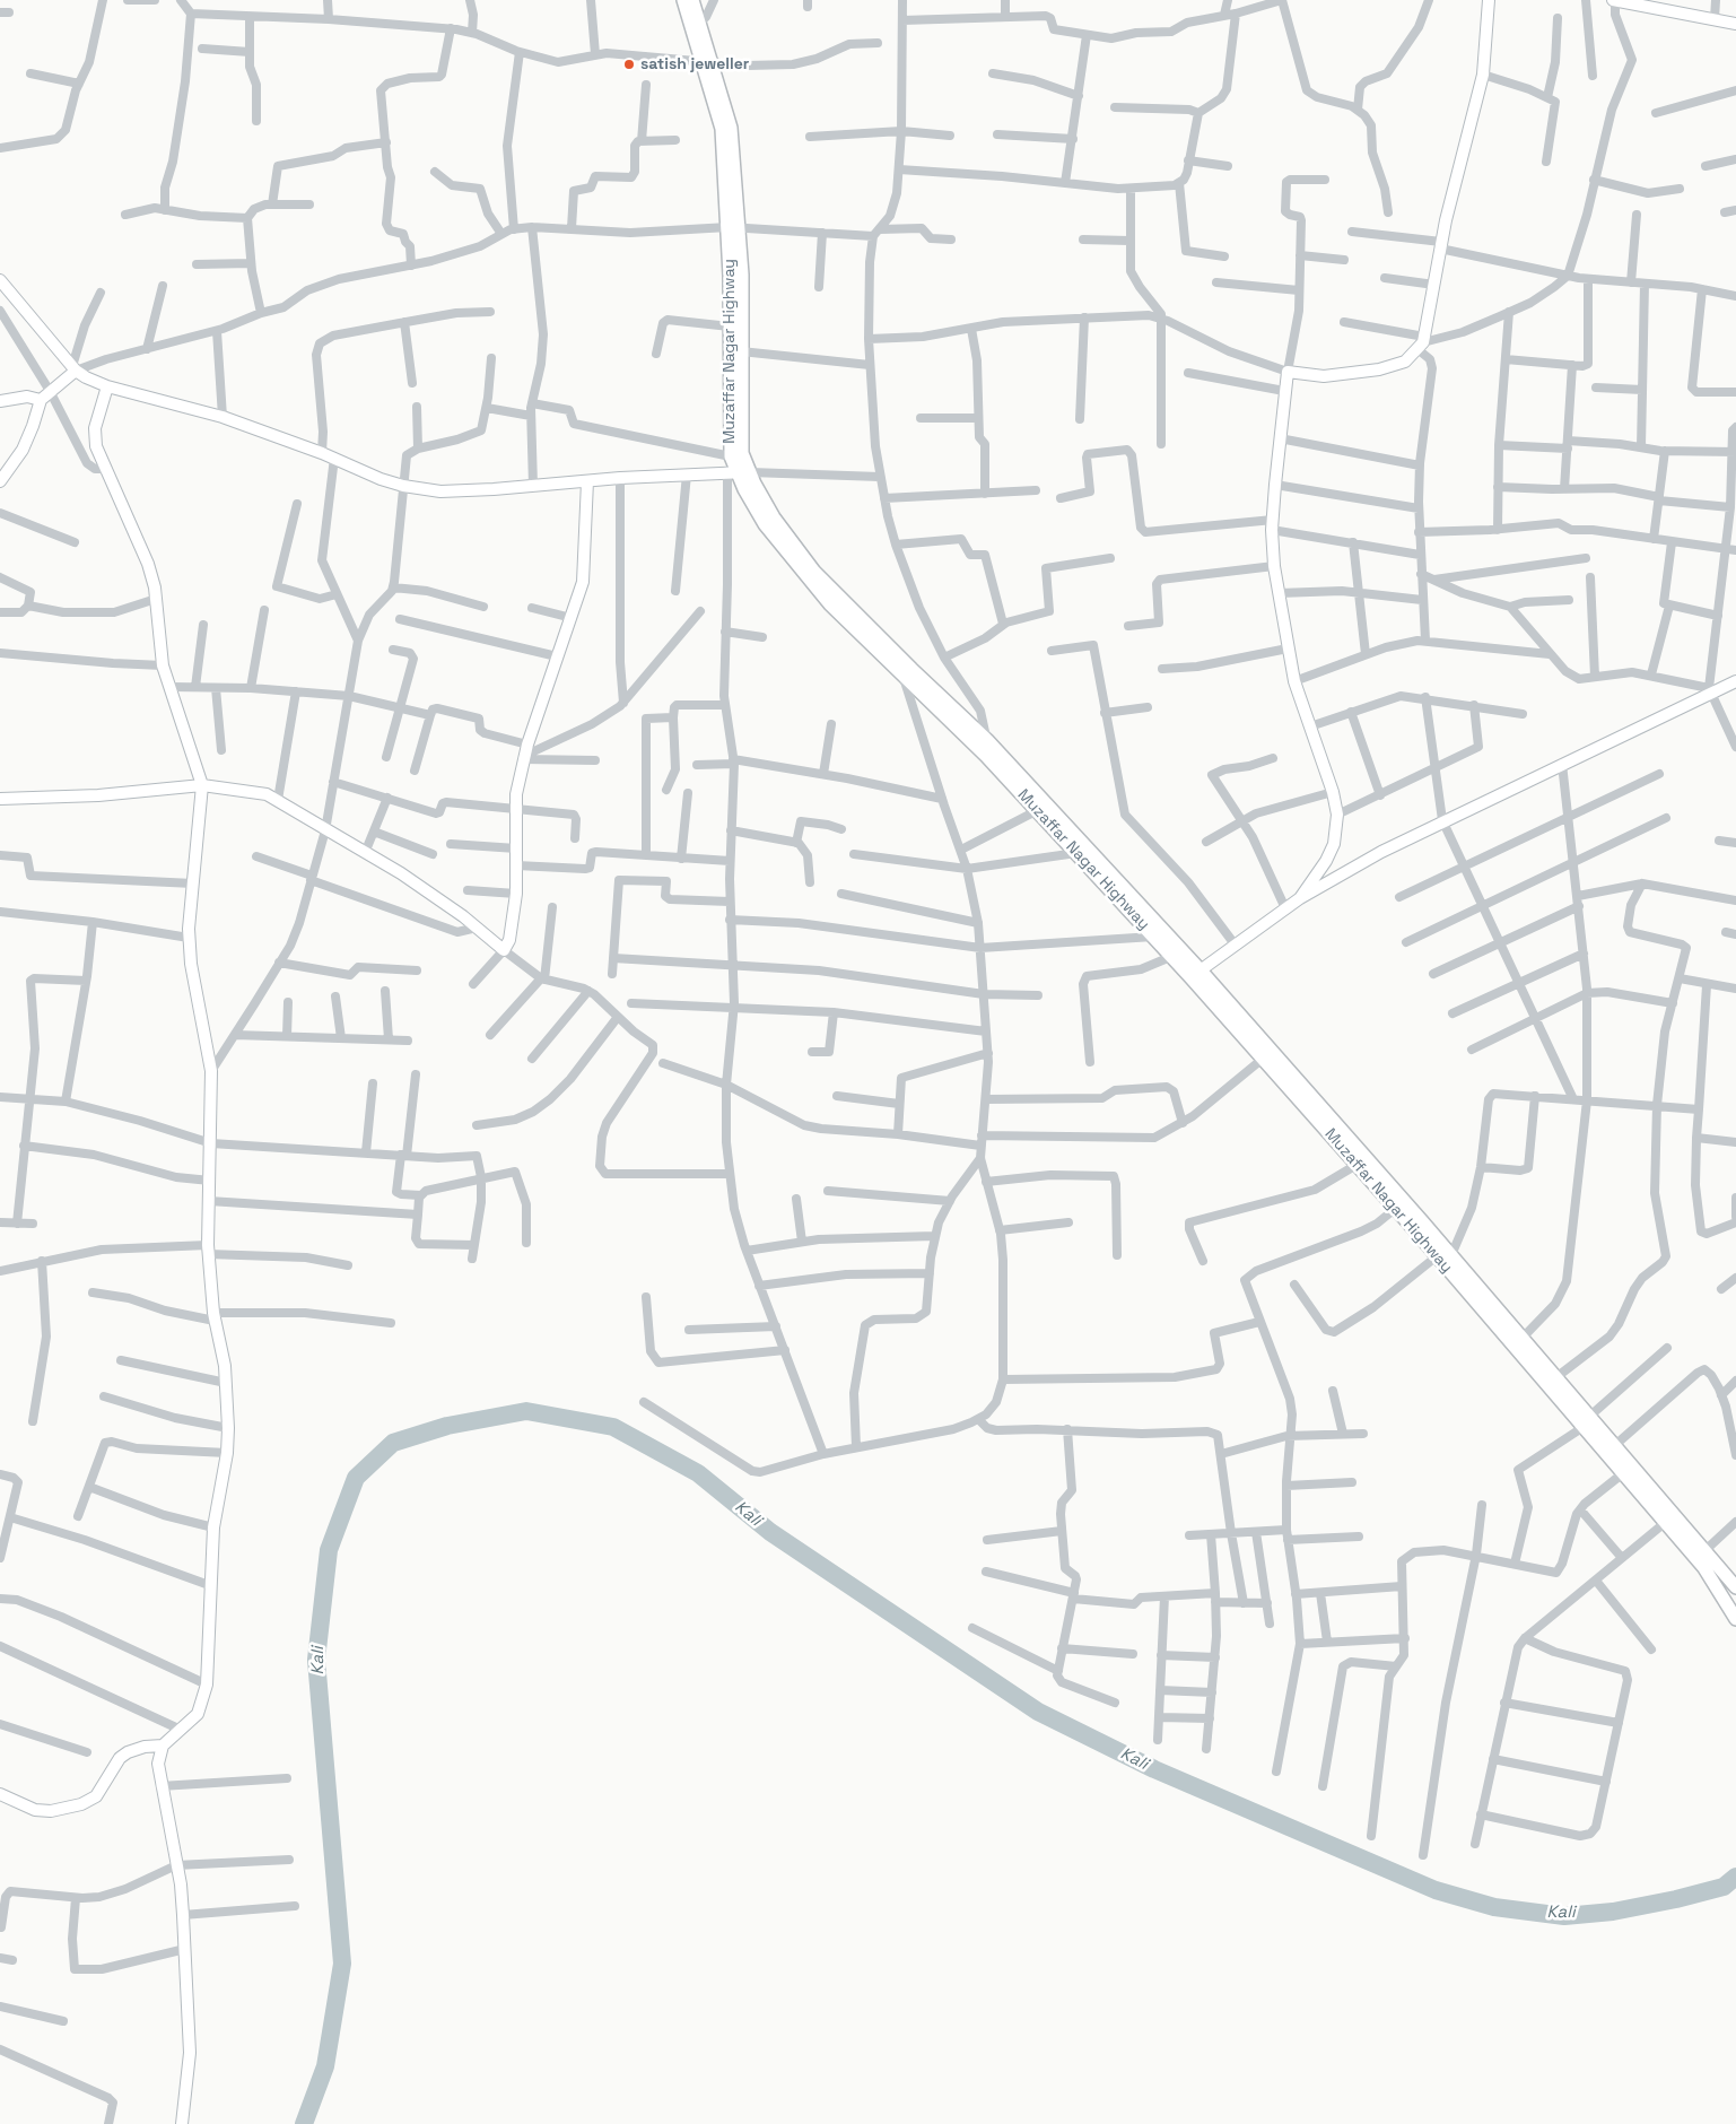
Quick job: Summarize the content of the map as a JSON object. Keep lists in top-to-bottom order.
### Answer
{
  "streets": {
    "main road": ["Muzaffar Nagar Highway"]
  },
  "water": ["Kali"],
  "places": ["satish jeweller"]
}
